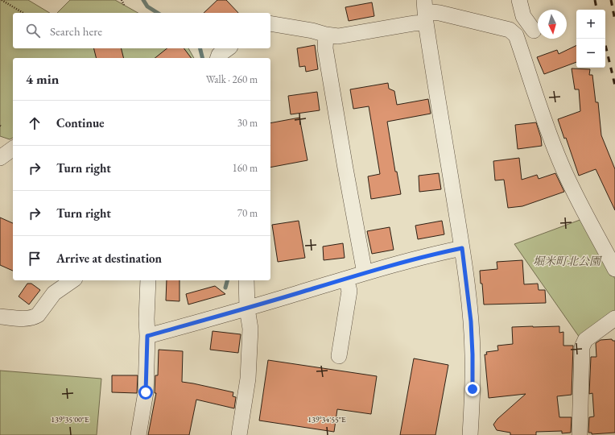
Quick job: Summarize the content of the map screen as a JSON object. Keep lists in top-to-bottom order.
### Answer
{
  "parks": ["堀米町北公園"],
  "north": "bottom",
  "page": {
    "map_buttons": ["+", "−"],
    "search": "Search here",
    "heading": ["4 min", "Walk · 260 m"],
    "list": [
      ["Continue", "30 m"],
      ["Turn right", "160 m"],
      ["Turn right", "70 m"],
      "Arrive at destination"
    ]
  },
  "coordinates": ["139°35'00\"E", "139°34'55\"E"]
}
